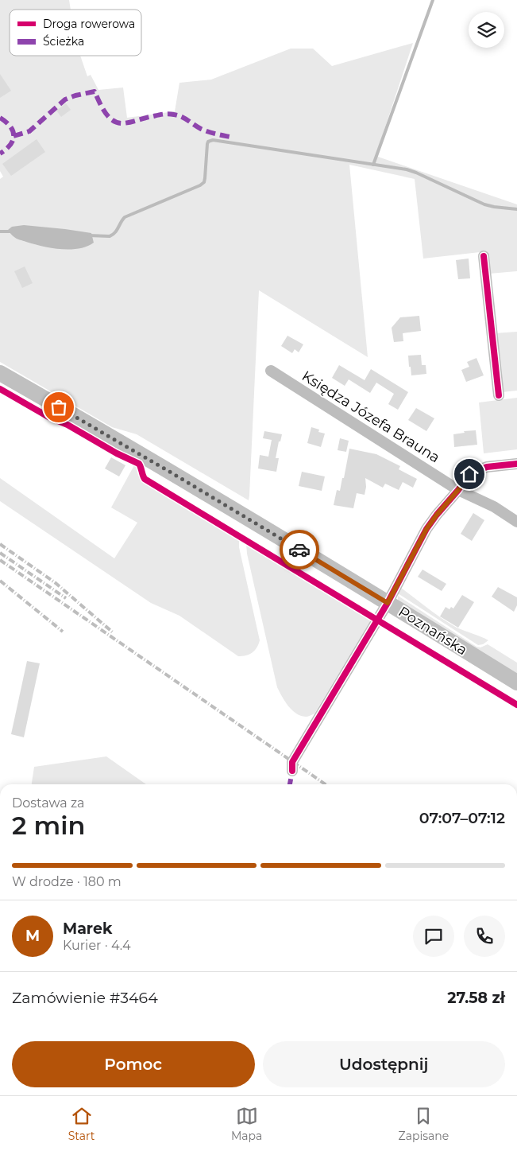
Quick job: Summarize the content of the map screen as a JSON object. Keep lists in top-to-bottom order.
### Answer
{
  "streets": {
    "main road": ["Poznańska"],
    "street": ["Księdza Józefa Brauna"]
  },
  "legend": ["Droga rowerowa", "Ścieżka"],
  "page": {
    "heading": ["2 min", "Dostawa za", "07:07–07:12"],
    "panel": [
      "Marek",
      "Kurier · 4.4",
      "Zamówienie #3464",
      "27.58 zł"
    ],
    "bar": "W drodze · 180 m",
    "round": "M",
    "buttons": ["Pomoc", "Udostępnij"],
    "tabs": ["Start", "Mapa", "Zapisane"]
  }
}
